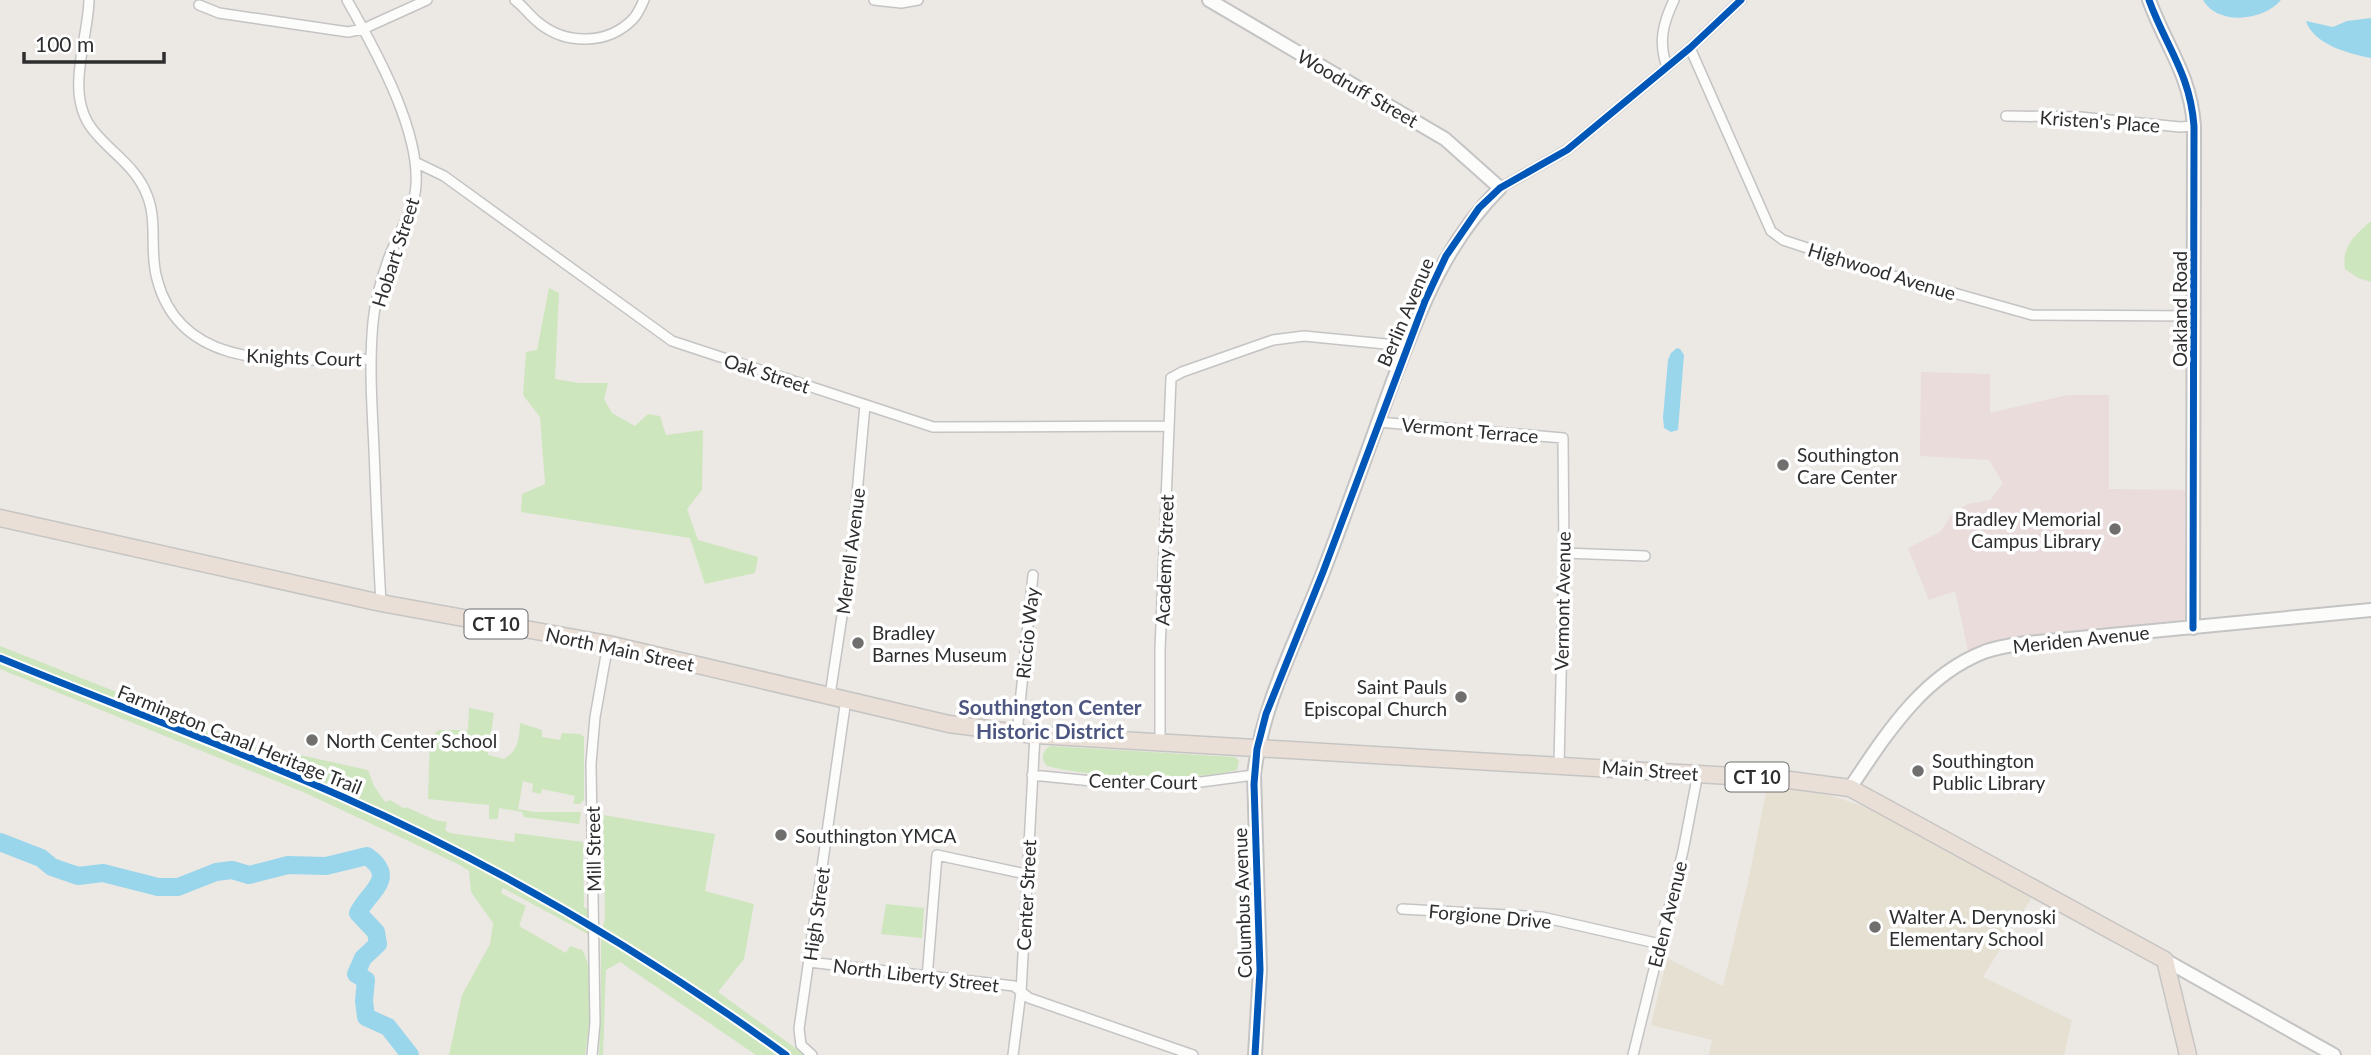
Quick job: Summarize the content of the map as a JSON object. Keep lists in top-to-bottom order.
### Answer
{
  "streets": {
    "highway": ["CT 10", "North Main Street", "Main Street"],
    "main road": [
      "Woodruff Street",
      "Oakland Road",
      "Berlin Avenue",
      "Meriden Avenue",
      "Columbus Avenue"
    ],
    "street": [
      "Kristen's Place",
      "Hobart Street",
      "Highwood Avenue",
      "Knights Court",
      "Oak Street",
      "Vermont Terrace",
      "Merrell Avenue",
      "Academy Street",
      "Vermont Avenue",
      "Riccio Way",
      "Center Court",
      "Mill Street",
      "Center Street",
      "High Street",
      "Eden Avenue",
      "Forgione Drive",
      "North Liberty Street"
    ],
    "cycle path": ["Farmington Canal Heritage Trail"]
  },
  "crossings": [
    ["Woodruff Street", "Berlin Avenue"],
    ["Kristen's Place", "Oakland Road"],
    ["Hobart Street", "Knights Court"],
    ["Hobart Street", "Oak Street"],
    ["Hobart Street", "North Main Street"],
    ["Highwood Avenue", "Oakland Road"],
    ["Highwood Avenue", "Berlin Avenue"],
    ["Oakland Road", "Meriden Avenue"],
    ["Berlin Avenue", "Vermont Terrace"],
    ["Berlin Avenue", "Academy Street"],
    ["Berlin Avenue", "Main Street"],
    ["Berlin Avenue", "Columbus Avenue"],
    ["Oak Street", "Merrell Avenue"],
    ["Oak Street", "Academy Street"],
    ["Vermont Terrace", "Vermont Avenue"],
    ["Merrell Avenue", "North Main Street"],
    ["Academy Street", "Main Street"],
    ["Vermont Avenue", "Main Street"],
    ["Riccio Way", "North Main Street"],
    ["Meriden Avenue", "Main Street"],
    ["North Main Street", "Main Street"],
    ["North Main Street", "Mill Street"],
    ["North Main Street", "Center Street"],
    ["North Main Street", "High Street"],
    ["Main Street", "Center Street"],
    ["Main Street", "Columbus Avenue"],
    ["Main Street", "Eden Avenue"],
    ["Center Court", "Center Street"],
    ["Center Court", "Columbus Avenue"],
    ["Center Street", "North Liberty Street"],
    ["High Street", "North Liberty Street"],
    ["Eden Avenue", "Forgione Drive"]
  ],
  "districts": ["Southington Center Historic District"],
  "places": [
    "Southington Care Center",
    "Bradley Memorial Campus Library",
    "Bradley Barnes Museum",
    "Saint Pauls Episcopal Church",
    "North Center School",
    "Southington Public Library",
    "Southington YMCA",
    "Walter A. Derynoski Elementary School"
  ],
  "scale_bar": "100 m"
}
